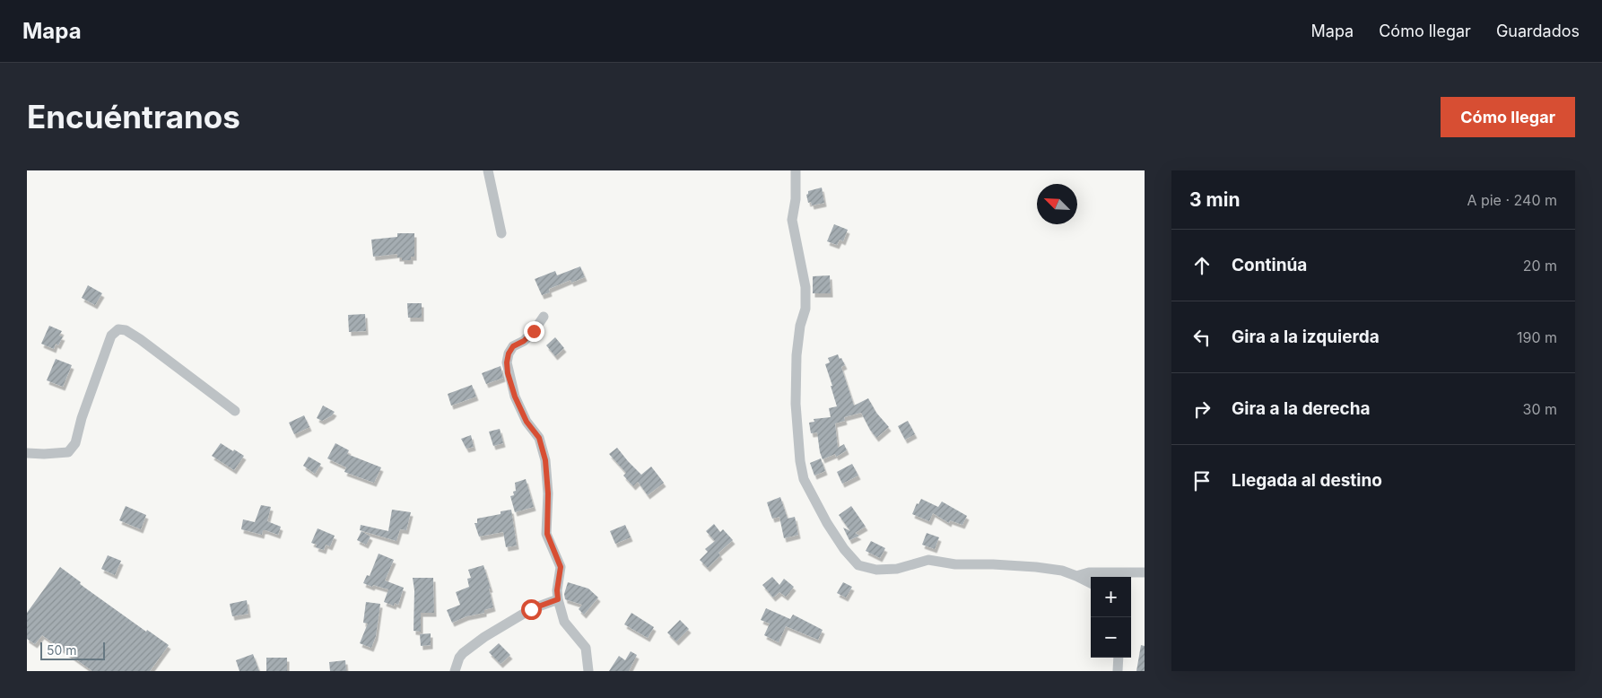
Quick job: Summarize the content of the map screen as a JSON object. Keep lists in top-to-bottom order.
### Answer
{
  "scale_bar": "50 m",
  "north": "top left",
  "page": {
    "header": "Mapa",
    "nav": ["Mapa", "Cómo llegar", "Guardados"],
    "buttons": "Cómo llegar",
    "title": "Encuéntranos",
    "heading": ["3 min", "A pie · 240 m"],
    "list": [
      ["Continúa", "20 m"],
      ["Gira a la izquierda", "190 m"],
      ["Gira a la derecha", "30 m"],
      "Llegada al destino"
    ],
    "map_buttons": ["+", "−"],
    "scale": "50 m"
  }
}
